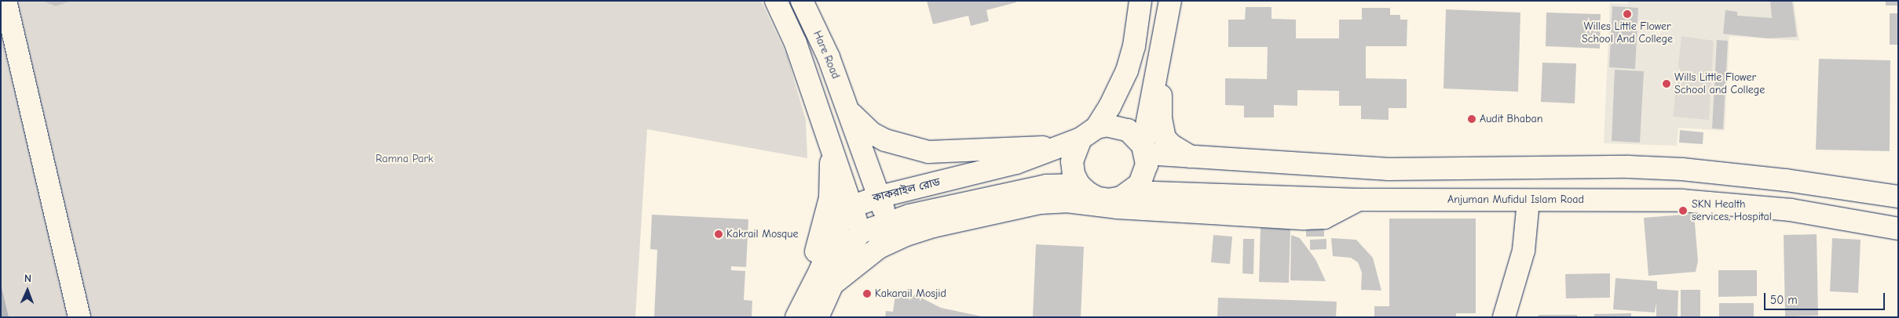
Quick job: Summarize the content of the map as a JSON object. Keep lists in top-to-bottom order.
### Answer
{
  "streets": {
    "main road": ["Hare Road", "কাকরাইল রোড", "Anjuman Mufidul Islam Road"]
  },
  "crossings": [
    ["Hare Road", "কাকরাইল রোড"]
  ],
  "parks": ["Ramna Park"],
  "places": [
    "Willes Little Flower School And College",
    "Wills Little Flower School and College",
    "Audit Bhaban",
    "SKN Health services, Hospital",
    "Kakrail Mosque",
    "Kakarail Mosjid"
  ],
  "scale_bar": "50 m",
  "north": "top"
}
